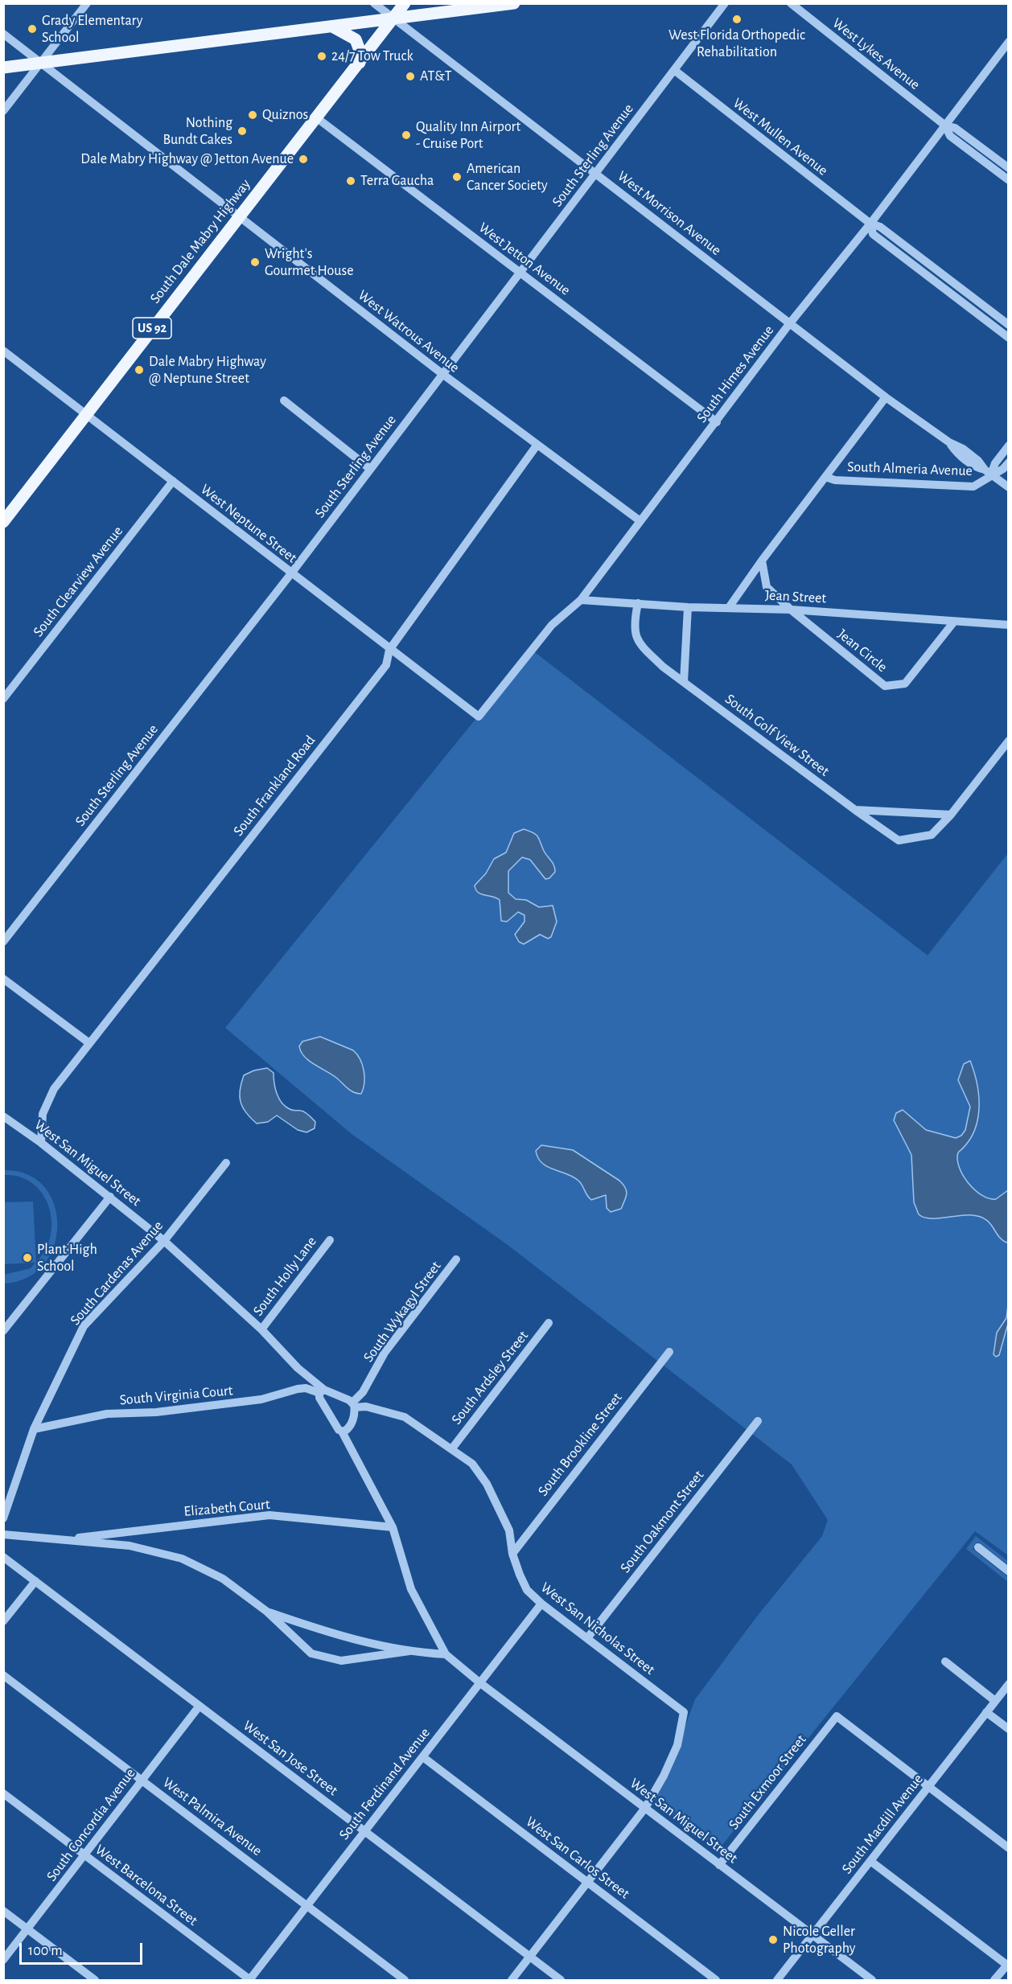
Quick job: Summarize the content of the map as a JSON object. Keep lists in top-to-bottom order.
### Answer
{
  "streets": {
    "main road": ["South Dale Mabry Highway", "US 92"],
    "street": [
      "West Lykes Avenue",
      "West Mullen Avenue",
      "South Sterling Avenue",
      "West Morrison Avenue",
      "West Jetton Avenue",
      "West Watrous Avenue",
      "South Himes Avenue",
      "South Almeria Avenue",
      "West Neptune Street",
      "South Clearview Avenue",
      "Jean Street",
      "Jean Circle",
      "South Golf View Street",
      "South Frankland Road",
      "West San Miguel Street",
      "South Cardenas Avenue",
      "South Holly Lane",
      "South Wykagyl Street",
      "South Ardsley Street",
      "South Virginia Court",
      "South Brookline Street",
      "Elizabeth Court",
      "South Oakmont Street",
      "West San Nicholas Street",
      "West San Jose Street",
      "South Exmoor Street",
      "South Ferdinand Avenue",
      "West Palmira Avenue",
      "South Macdill Avenue",
      "South Concordia Avenue",
      "West San Carlos Street",
      "West Barcelona Street"
    ]
  },
  "crossings": [
    ["West Lykes Avenue", "South Himes Avenue"],
    ["West Mullen Avenue", "South Sterling Avenue"],
    ["West Mullen Avenue", "South Himes Avenue"],
    ["South Sterling Avenue", "West Morrison Avenue"],
    ["South Sterling Avenue", "West Jetton Avenue"],
    ["South Sterling Avenue", "West Watrous Avenue"],
    ["South Sterling Avenue", "West Neptune Street"],
    ["West Morrison Avenue", "South Dale Mabry Highway"],
    ["West Morrison Avenue", "South Himes Avenue"],
    ["West Morrison Avenue", "South Almeria Avenue"],
    ["South Dale Mabry Highway", "West Jetton Avenue"],
    ["South Dale Mabry Highway", "West Watrous Avenue"],
    ["South Dale Mabry Highway", "West Neptune Street"],
    ["West Jetton Avenue", "South Himes Avenue"],
    ["West Watrous Avenue", "South Himes Avenue"],
    ["West Watrous Avenue", "South Frankland Road"],
    ["South Himes Avenue", "West Neptune Street"],
    ["South Himes Avenue", "Jean Street"],
    ["South Almeria Avenue", "Jean Street"],
    ["West Neptune Street", "South Clearview Avenue"],
    ["West Neptune Street", "South Frankland Road"],
    ["Jean Street", "Jean Circle"],
    ["Jean Street", "South Golf View Street"],
    ["South Frankland Road", "West San Miguel Street"],
    ["West San Miguel Street", "South Cardenas Avenue"],
    ["West San Miguel Street", "South Holly Lane"],
    ["West San Miguel Street", "West San Nicholas Street"],
    ["West San Miguel Street", "South Exmoor Street"],
    ["West San Miguel Street", "South Ferdinand Avenue"],
    ["West San Miguel Street", "South Macdill Avenue"],
    ["South Cardenas Avenue", "South Virginia Court"],
    ["South Wykagyl Street", "West San Nicholas Street"],
    ["South Ardsley Street", "West San Nicholas Street"],
    ["South Virginia Court", "West San Nicholas Street"],
    ["South Brookline Street", "West San Nicholas Street"],
    ["South Oakmont Street", "West San Nicholas Street"],
    ["West San Nicholas Street", "South Ferdinand Avenue"],
    ["West San Jose Street", "South Ferdinand Avenue"],
    ["West San Jose Street", "South Concordia Avenue"],
    ["South Exmoor Street", "South Macdill Avenue"],
    ["South Ferdinand Avenue", "West Palmira Avenue"],
    ["South Ferdinand Avenue", "West San Carlos Street"],
    ["South Ferdinand Avenue", "West Barcelona Street"],
    ["West Palmira Avenue", "South Concordia Avenue"],
    ["South Concordia Avenue", "West Barcelona Street"]
  ],
  "places": [
    "West Florida Orthopedic Rehabilitation",
    "Grady Elementary School",
    "24/7 Tow Truck",
    "AT&T",
    "Quiznos",
    "Nothing Bundt Cakes",
    "Quality Inn Airport - Cruise Port",
    "Dale Mabry Highway @ Jetton Avenue",
    "American Cancer Society",
    "Terra Gaucha",
    "Wright's Gourmet House",
    "Dale Mabry Highway @ Neptune Street",
    "Plant High School",
    "Nicole Geller Photography"
  ],
  "scale_bar": "100 m"
}
